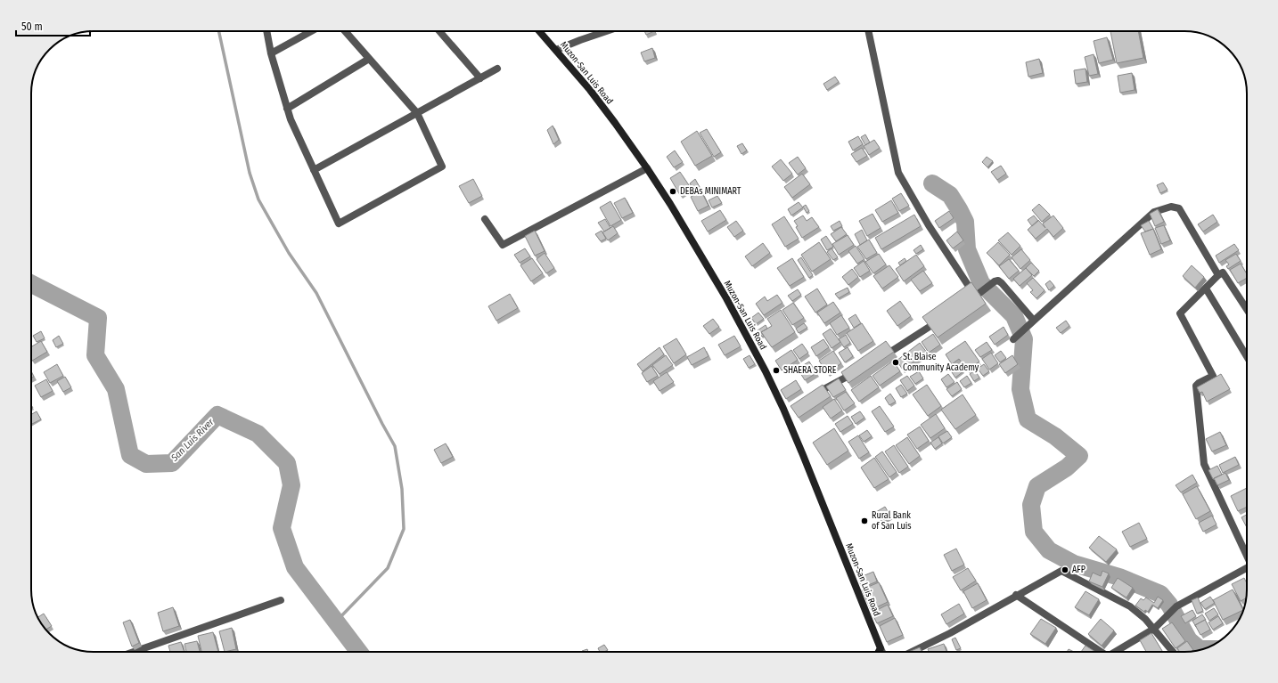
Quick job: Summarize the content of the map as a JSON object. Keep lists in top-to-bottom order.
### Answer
{
  "streets": {
    "main road": ["Muzon-San Luis Road"]
  },
  "water": ["San Luis River"],
  "places": [
    "DEBAs MINIMART",
    "St. Blaise Community Academy",
    "SHAERA STORE",
    "Rural Bank of San Luis",
    "AFP"
  ],
  "scale_bar": "50 m"
}
